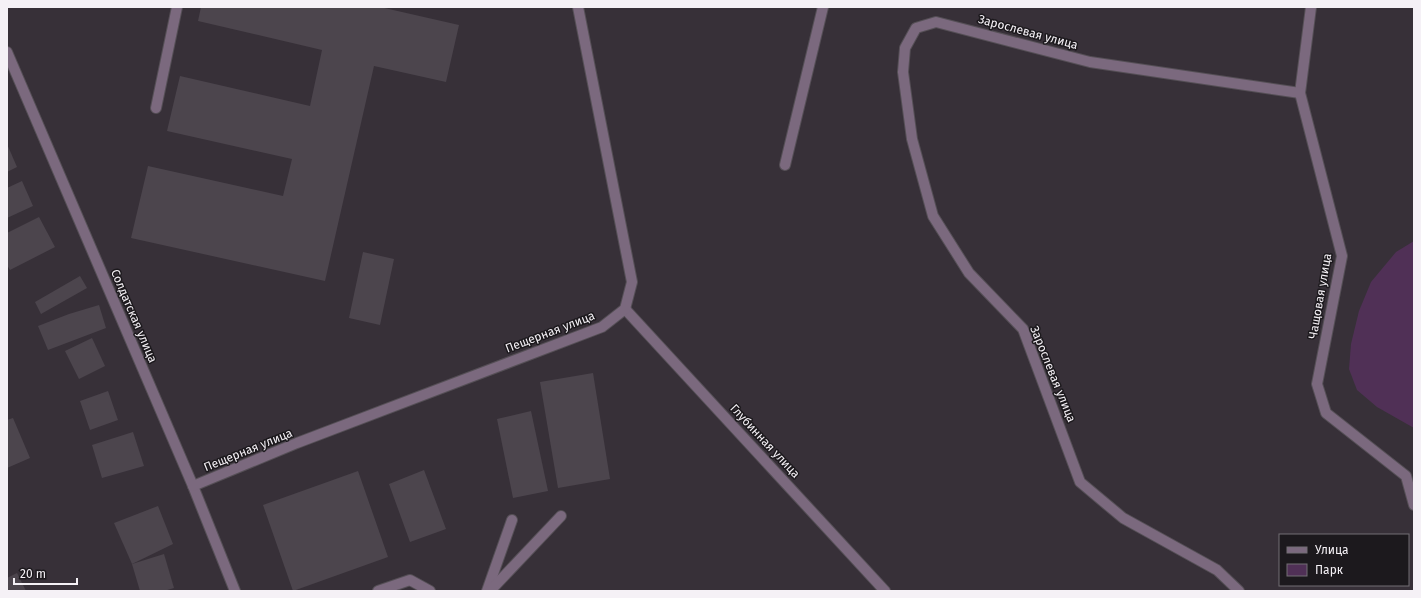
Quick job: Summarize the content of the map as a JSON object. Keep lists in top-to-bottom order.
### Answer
{
  "streets": {
    "street": [
      "Зарослевая улица",
      "Чащовая улица",
      "Солдатская улица",
      "Пещерная улица",
      "Глубинная улица"
    ]
  },
  "crossings": [
    ["Зарослевая улица", "Чащовая улица"],
    ["Солдатская улица", "Пещерная улица"],
    ["Пещерная улица", "Глубинная улица"]
  ],
  "legend": ["Улица", "Парк"],
  "scale_bar": "20 m"
}
